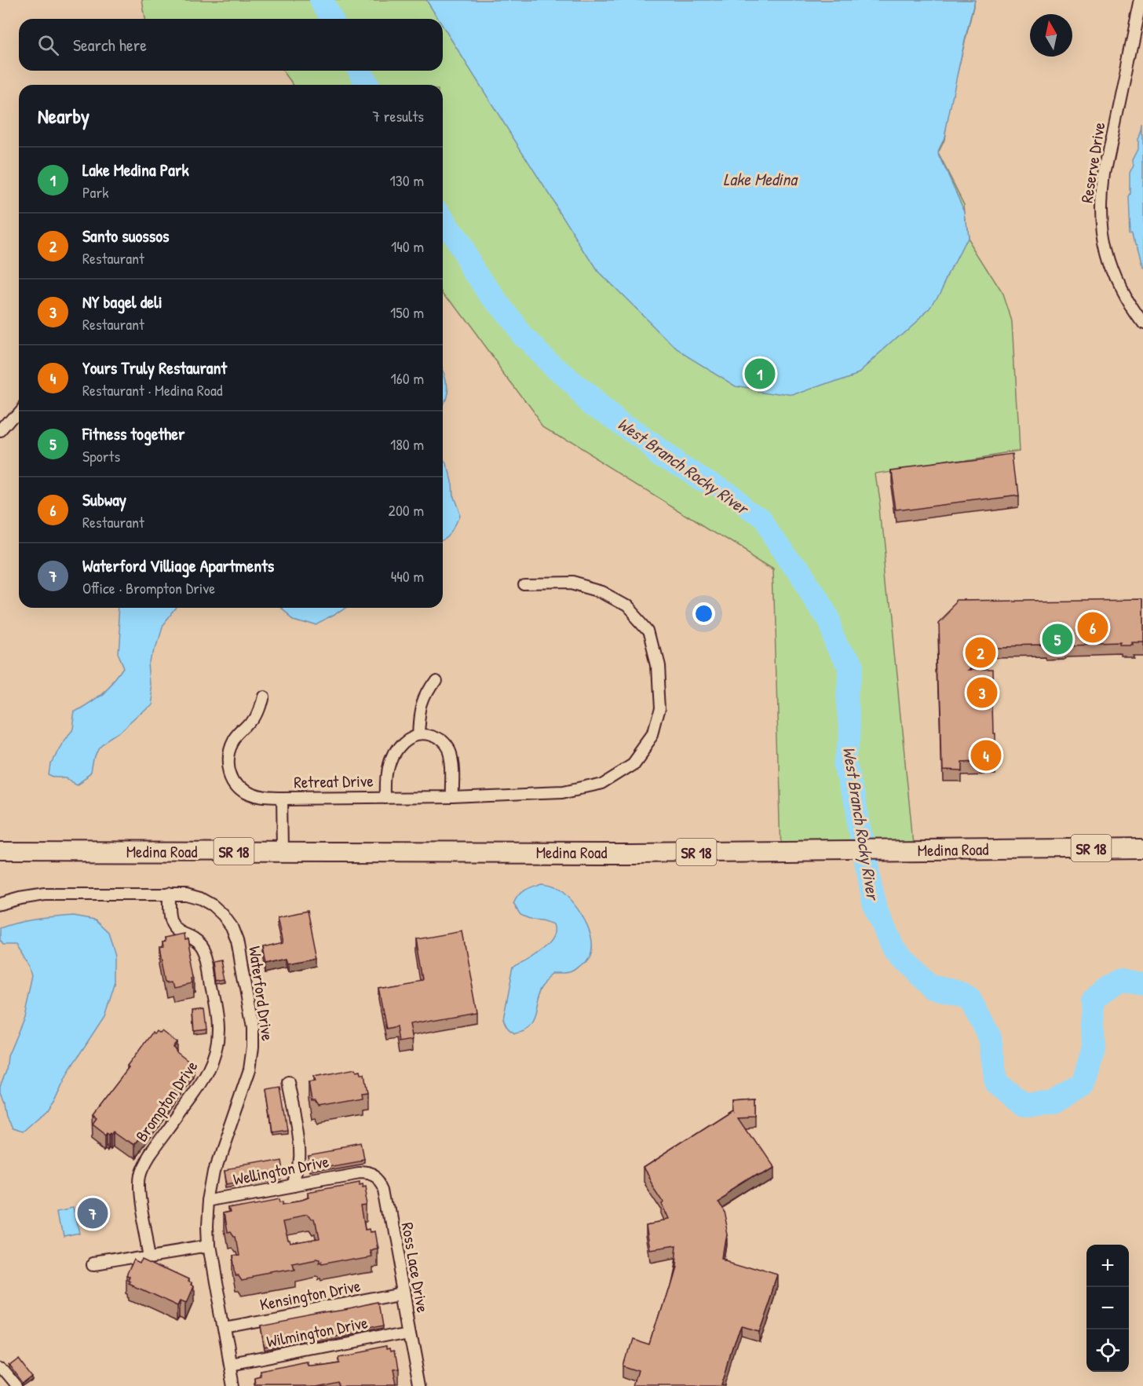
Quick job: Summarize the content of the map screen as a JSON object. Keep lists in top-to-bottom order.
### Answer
{
  "streets": {
    "highway": ["SR 18", "Medina Road"],
    "street": [
      "Reserve Drive",
      "Retreat Drive",
      "Waterford Drive",
      "Brompton Drive",
      "Wellington Drive",
      "Ross Lace Drive",
      "Kensington Drive",
      "Wilmington Drive"
    ]
  },
  "crossings": [
    ["Retreat Drive", "Medina Road"],
    ["Waterford Drive", "Brompton Drive"],
    ["Waterford Drive", "Wellington Drive"],
    ["Waterford Drive", "Kensington Drive"],
    ["Waterford Drive", "Wilmington Drive"],
    ["Wellington Drive", "Ross Lace Drive"],
    ["Ross Lace Drive", "Kensington Drive"],
    ["Ross Lace Drive", "Wilmington Drive"]
  ],
  "water": ["Lake Medina", "West Branch Rocky River"],
  "north": "top",
  "page": {
    "search": "Search here",
    "heading": ["Nearby", "7 results"],
    "list": [
      {
        "mark": "1",
        "name": "Lake Medina Park",
        "note": "Park",
        "value": "130 m"
      },
      {
        "mark": "2",
        "name": "Santo suossos",
        "note": "Restaurant",
        "value": "140 m"
      },
      {
        "mark": "3",
        "name": "NY bagel deli",
        "note": "Restaurant",
        "value": "150 m"
      },
      {
        "mark": "4",
        "name": "Yours Truly Restaurant",
        "note": "Restaurant · Medina Road",
        "value": "160 m"
      },
      {
        "mark": "5",
        "name": "Fitness together",
        "note": "Sports",
        "value": "180 m"
      },
      {
        "mark": "6",
        "name": "Subway",
        "note": "Restaurant",
        "value": "200 m"
      },
      {
        "mark": "7",
        "name": "Waterford Villiage Apartments",
        "note": "Office · Brompton Drive",
        "value": "440 m"
      }
    ],
    "pins": [
      "1",
      "6",
      "5",
      "2",
      "3",
      "4",
      "7"
    ],
    "map_buttons": ["+", "−"]
  }
}
